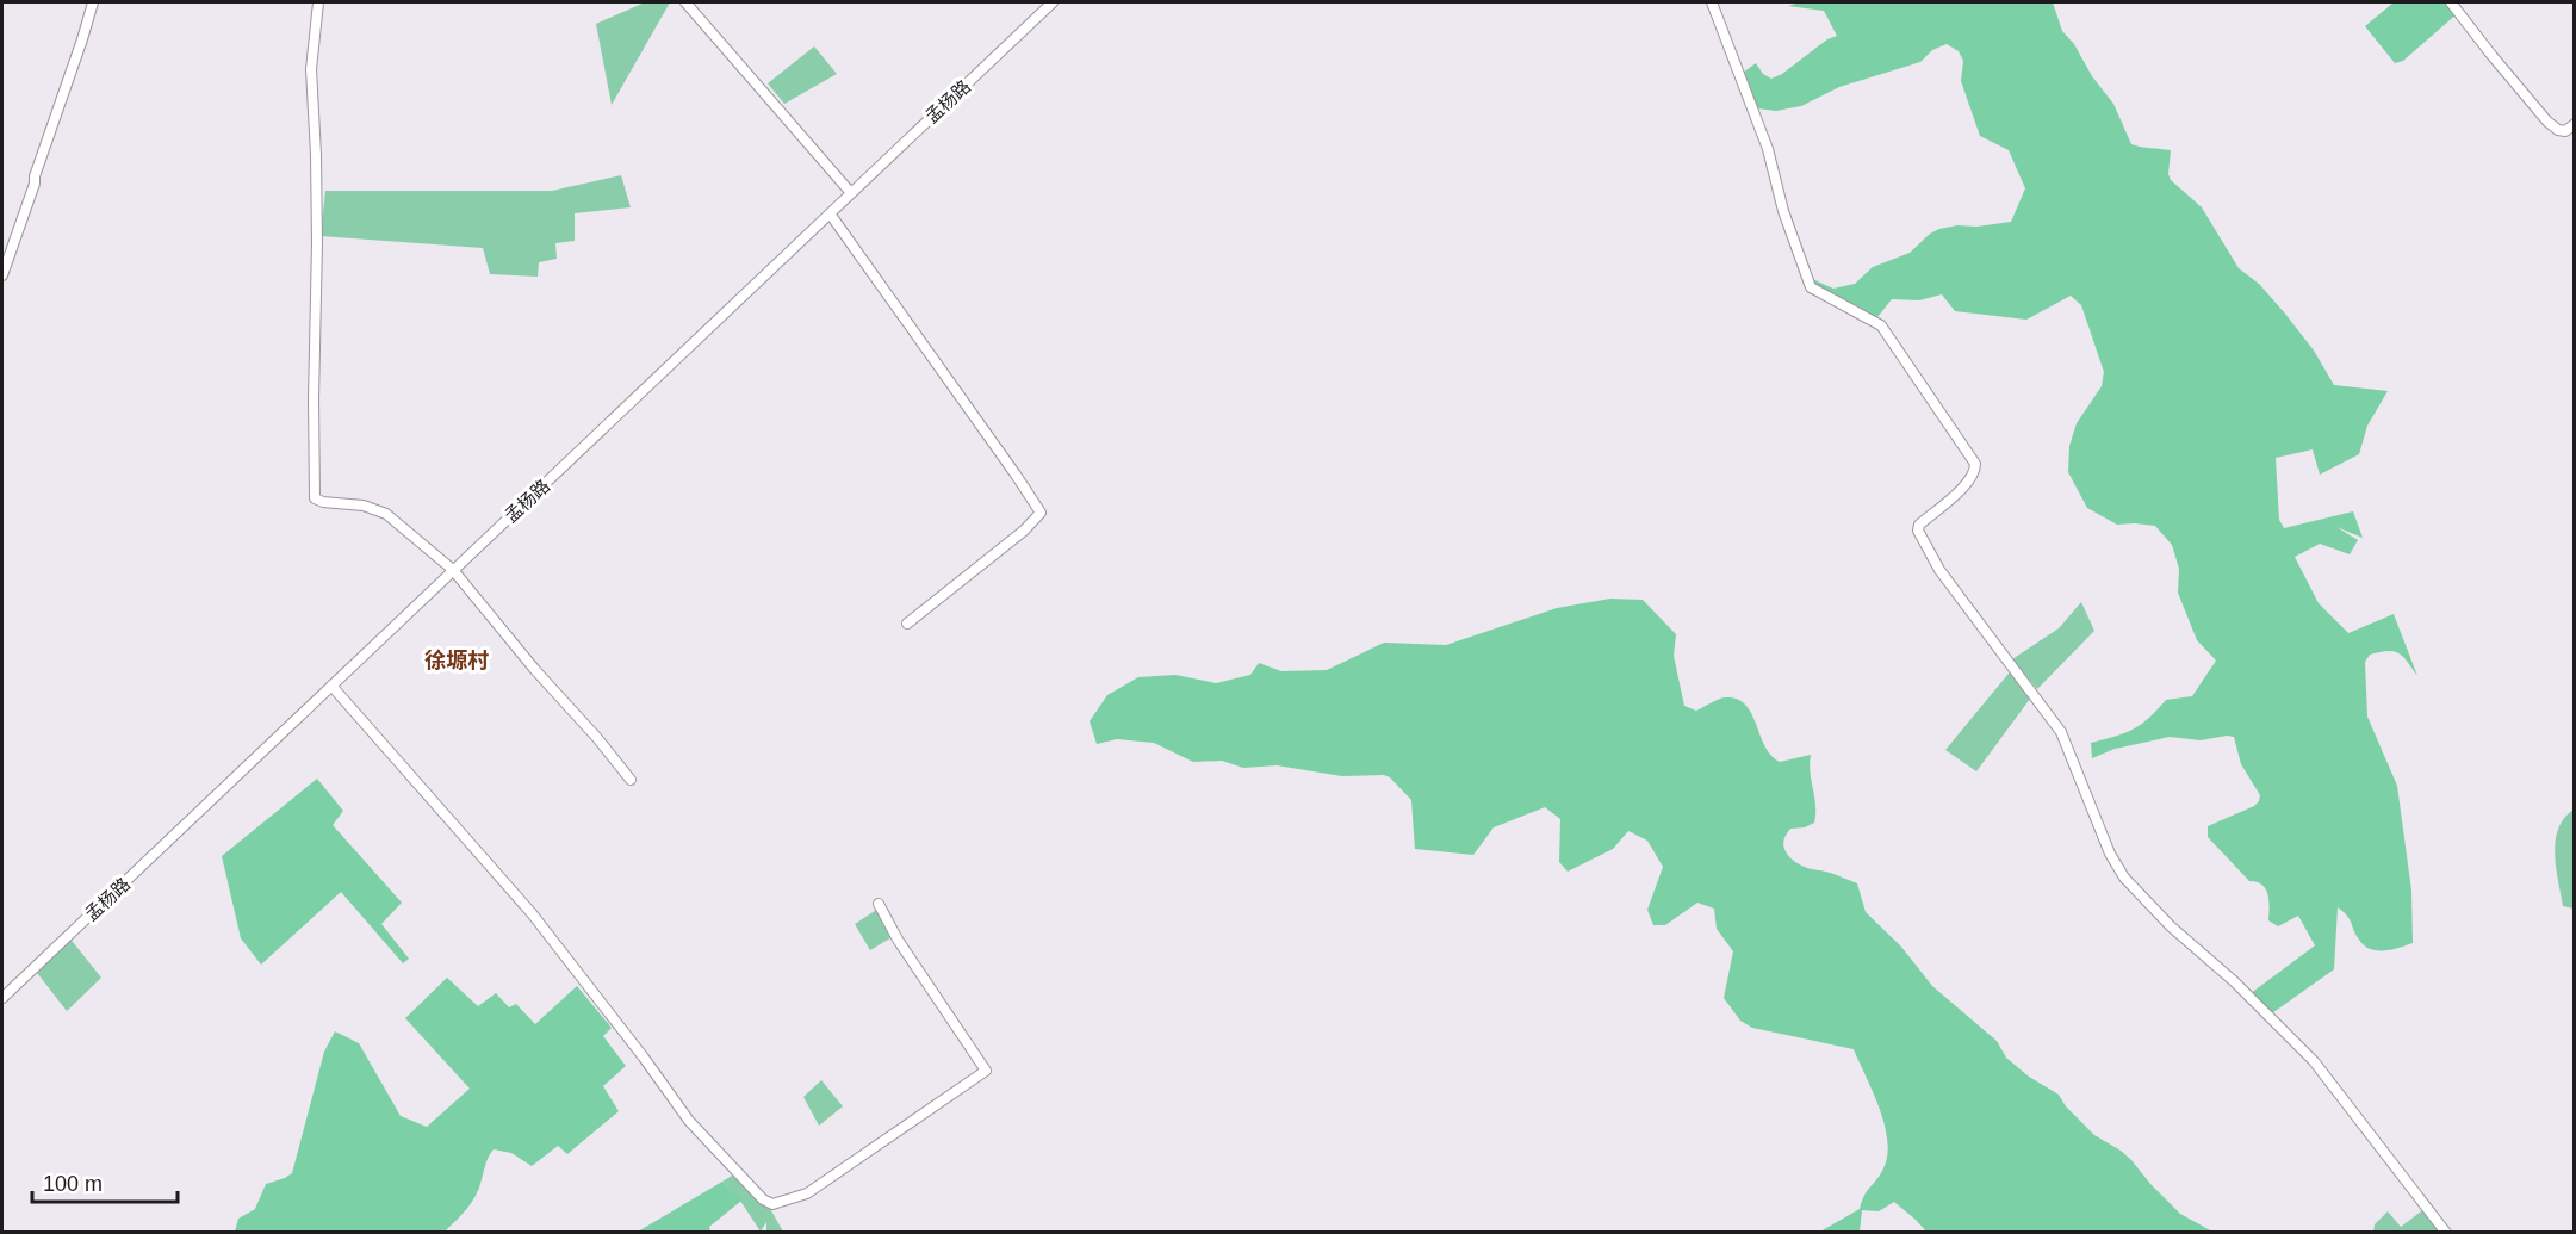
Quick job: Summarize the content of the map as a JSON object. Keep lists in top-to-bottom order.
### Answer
{
  "streets": {
    "street": ["孟杨路"]
  },
  "districts": ["徐塬村"],
  "scale_bar": "100 m"
}
